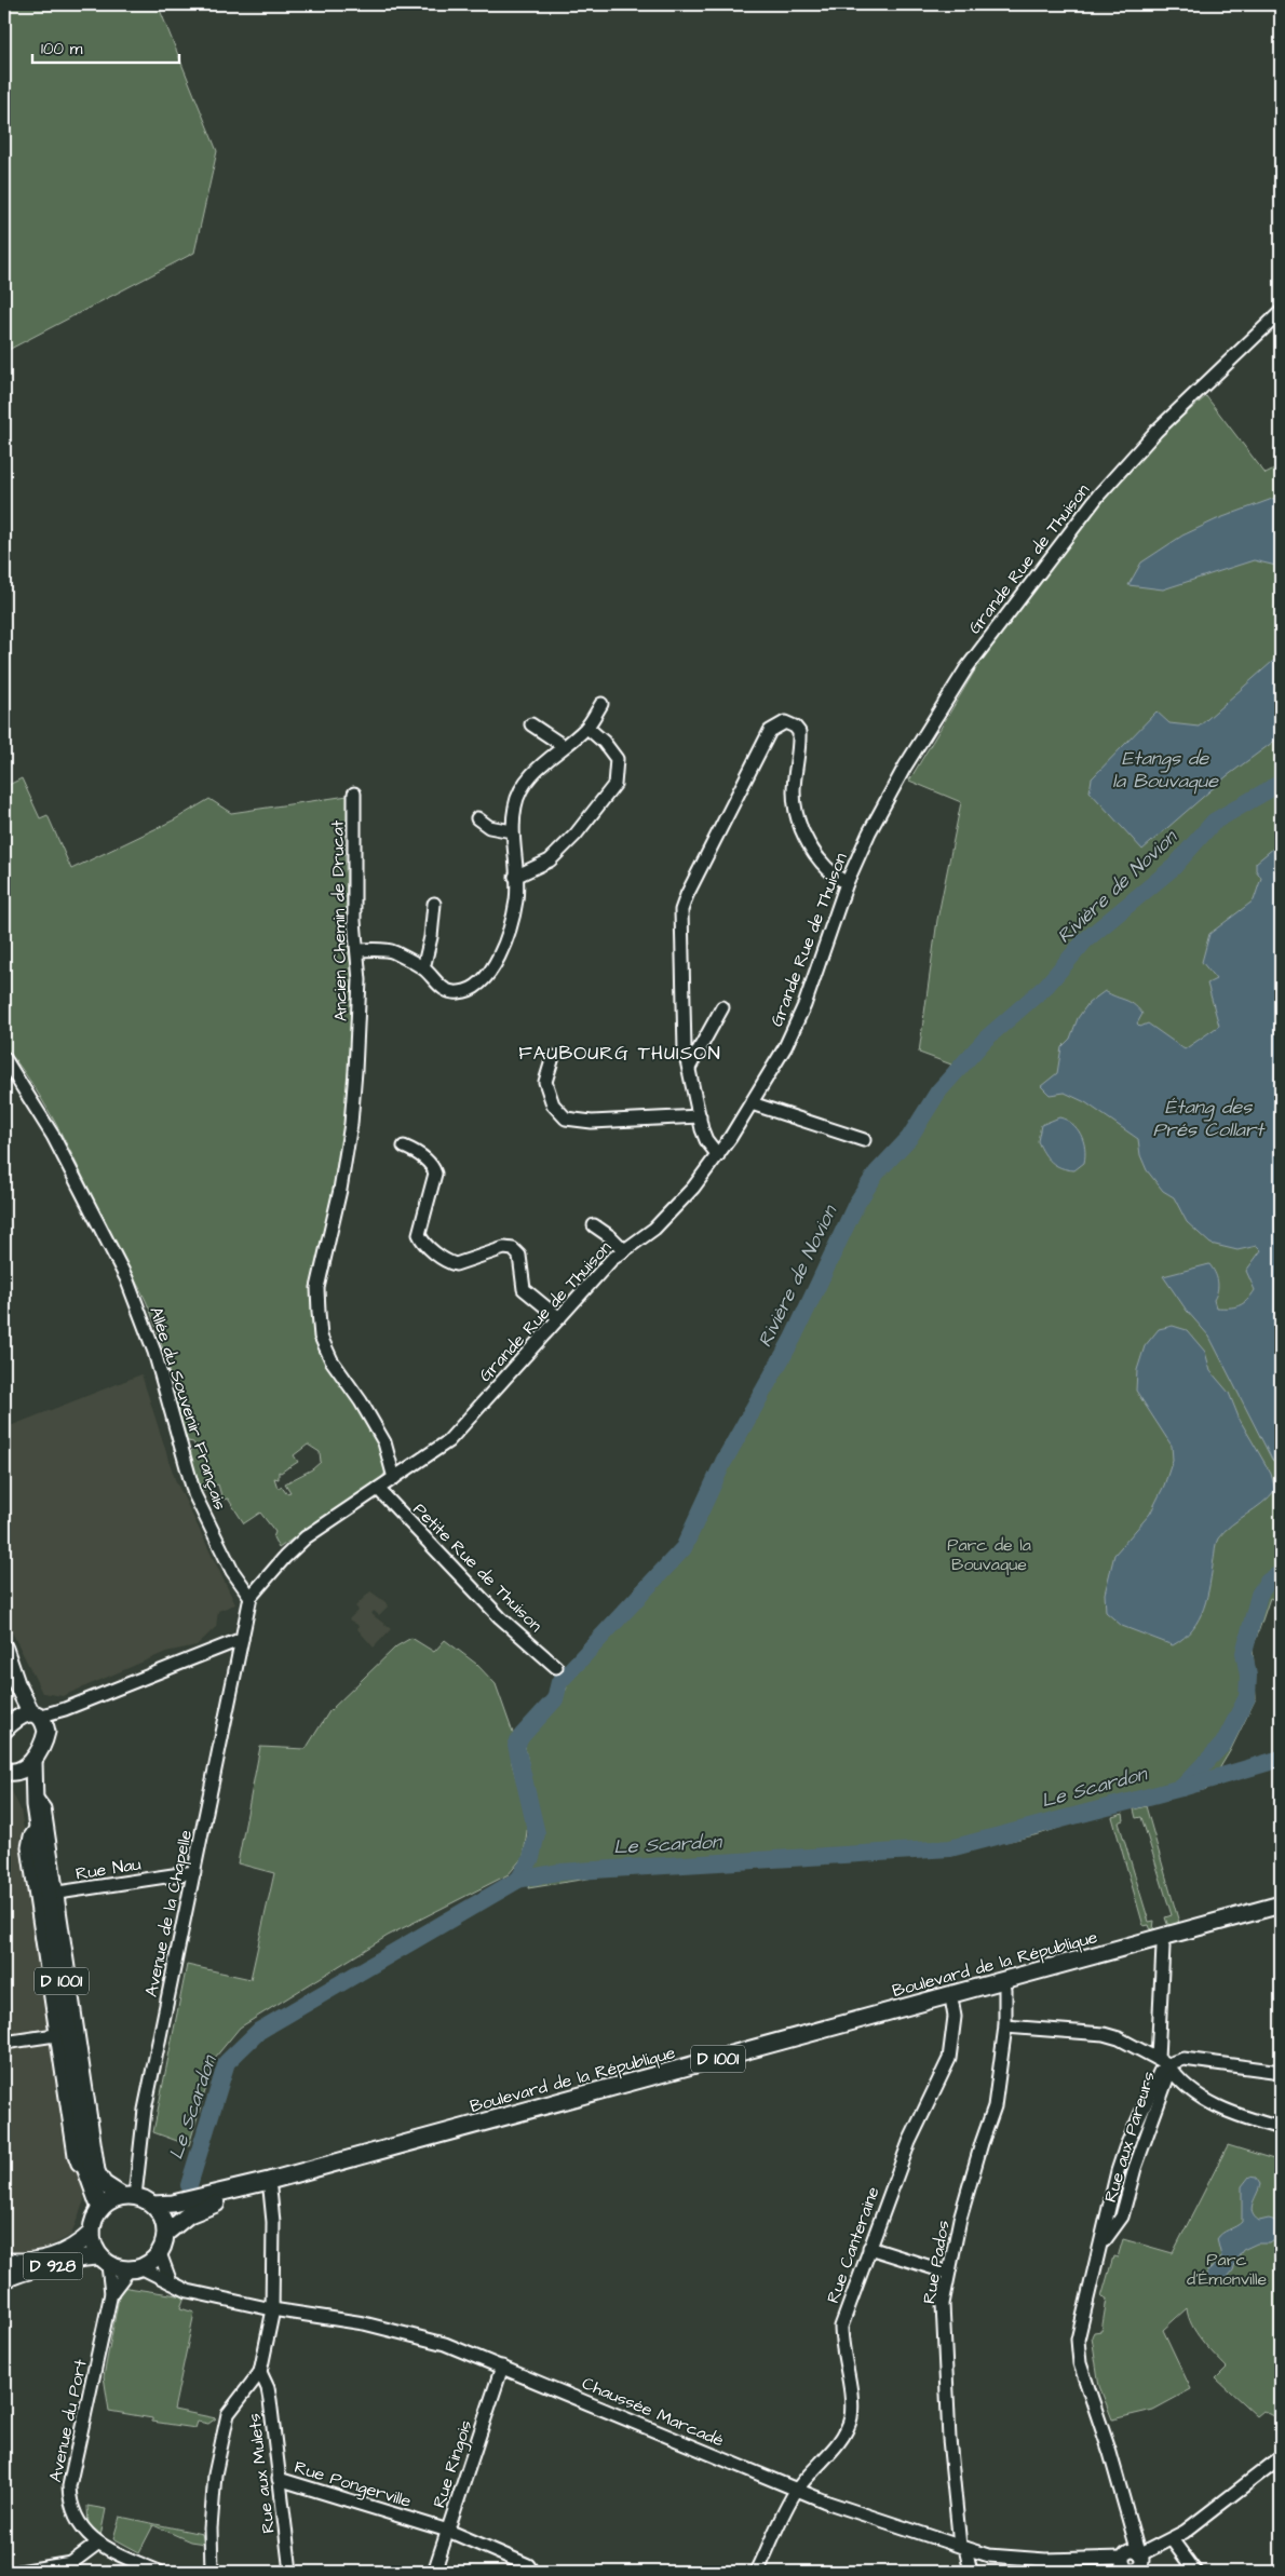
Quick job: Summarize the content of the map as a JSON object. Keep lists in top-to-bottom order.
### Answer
{
  "streets": {
    "main road": ["Boulevard de la République", "D 1001", "D 928"],
    "street": [
      "Grande Rue de Thuison",
      "Ancien Chemin de Drucat",
      "Allée du Souvenir Français",
      "Petite Rue de Thuison",
      "Rue Nau",
      "Avenue de la Chapelle",
      "Rue aux Pareurs",
      "Rue Canteraine",
      "Rue Pados",
      "Chaussée Marcadé",
      "Avenue du Port",
      "Rue Ringois",
      "Rue aux Mulets",
      "Rue Pongerville"
    ]
  },
  "crossings": [
    ["Grande Rue de Thuison", "Ancien Chemin de Drucat"],
    ["Grande Rue de Thuison", "Allée du Souvenir Français"],
    ["Grande Rue de Thuison", "Petite Rue de Thuison"],
    ["Grande Rue de Thuison", "Avenue de la Chapelle"],
    ["Rue Nau", "Avenue de la Chapelle"],
    ["Avenue de la Chapelle", "Boulevard de la République"],
    ["Avenue de la Chapelle", "D 1001"],
    ["Avenue de la Chapelle", "D 928"],
    ["Avenue de la Chapelle", "Chaussée Marcadé"],
    ["Avenue de la Chapelle", "Avenue du Port"],
    ["Boulevard de la République", "D 1001"],
    ["Boulevard de la République", "Rue Canteraine"],
    ["Boulevard de la République", "Rue Pados"],
    ["Boulevard de la République", "D 928"],
    ["Boulevard de la République", "Chaussée Marcadé"],
    ["Boulevard de la République", "Avenue du Port"],
    ["D 1001", "D 928"],
    ["D 1001", "Chaussée Marcadé"],
    ["D 1001", "Avenue du Port"],
    ["Rue aux Pareurs", "Chaussée Marcadé"],
    ["Rue Canteraine", "Chaussée Marcadé"],
    ["Rue Pados", "Chaussée Marcadé"],
    ["D 928", "Chaussée Marcadé"],
    ["D 928", "Avenue du Port"],
    ["Chaussée Marcadé", "Avenue du Port"],
    ["Chaussée Marcadé", "Rue Ringois"],
    ["Rue Ringois", "Rue Pongerville"],
    ["Rue aux Mulets", "Rue Pongerville"]
  ],
  "districts": ["FAUBOURG THUISON"],
  "water": [
    "Etangs de la Bouvaque",
    "Rivière de Novion",
    "Étang des Prés Collart",
    "Le Scardon"
  ],
  "parks": ["Parc de la Bouvaque", "Parc d'Émonville"],
  "scale_bar": "100 m"
}
